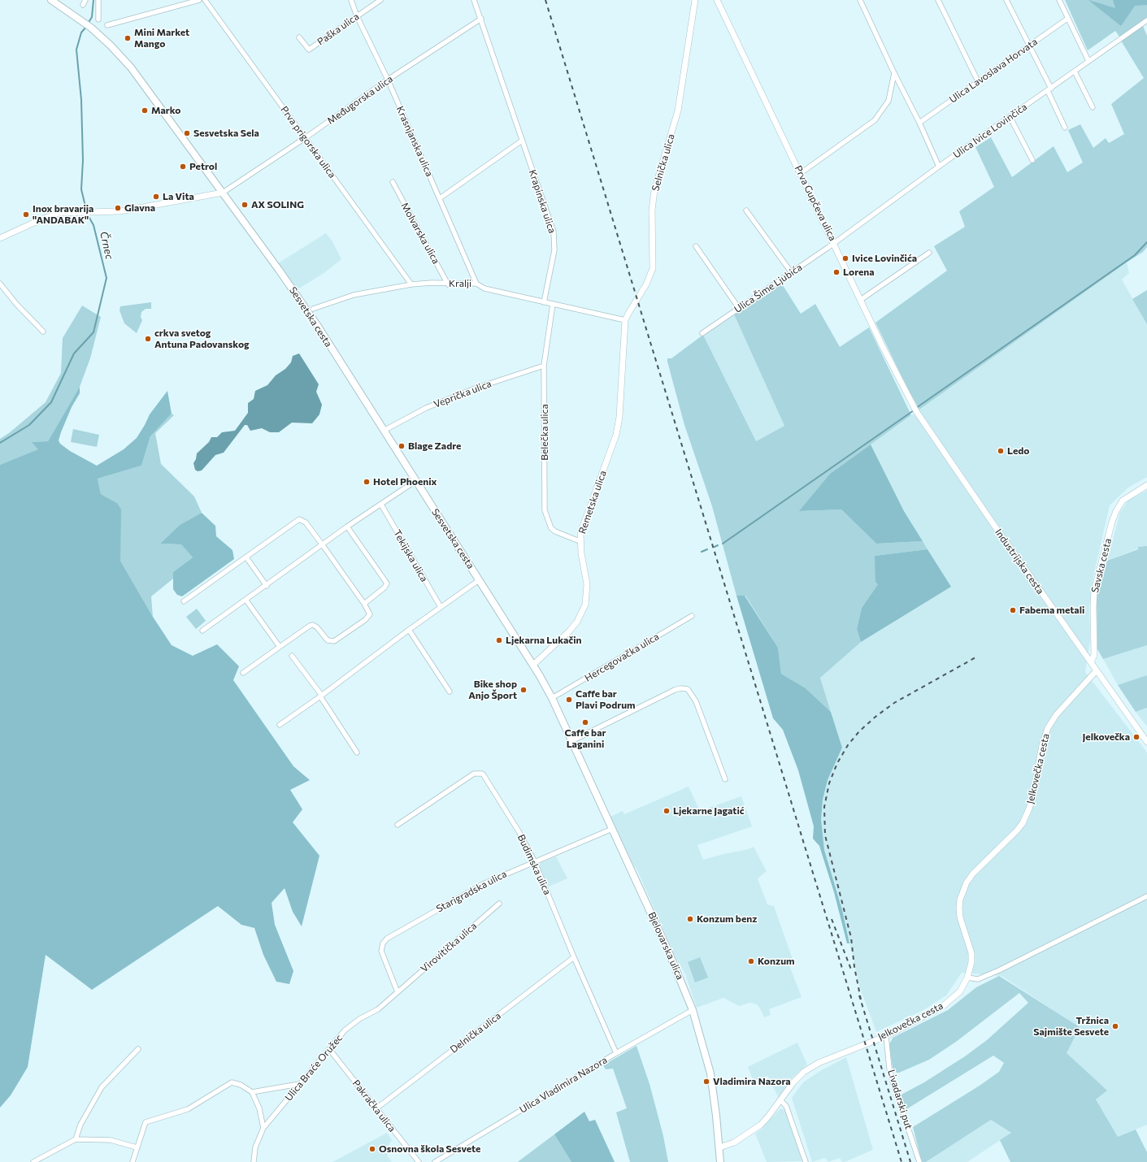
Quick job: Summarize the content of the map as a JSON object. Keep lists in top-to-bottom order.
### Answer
{
  "streets": {
    "main road": ["Sesvetska cesta", "Bjelovarska ulica"],
    "street": [
      "Paška ulica",
      "Ulica Lavoslava Horvata",
      "Međugorska ulica",
      "Ulica Ivice Lovinčića",
      "Krasnjanska ulica",
      "Prva prigorska ulica",
      "Selnička ulica",
      "Krapinska ulica",
      "Prva Gupčeva ulica",
      "Molvarska ulica",
      "Kralji",
      "Ulica Šime Ljubića",
      "Veprička ulica",
      "Belečka ulica",
      "Remetska ulica",
      "Tekijska ulica",
      "Industrijska cesta",
      "Savska cesta",
      "Hercegovačka ulica",
      "Jelkovečka cesta",
      "Budimska ulica",
      "Starigradska ulica",
      "Virovitička ulica",
      "Delnička ulica",
      "Ulica Braće Oružec",
      "Ulica Vladimira Nazora",
      "Livadarski put",
      "Pakračka ulica"
    ]
  },
  "crossings": [
    ["Paška ulica", "Krasnjanska ulica"],
    ["Međugorska ulica", "Krasnjanska ulica"],
    ["Međugorska ulica", "Prva prigorska ulica"],
    ["Međugorska ulica", "Krapinska ulica"],
    ["Međugorska ulica", "Sesvetska cesta"],
    ["Ulica Ivice Lovinčića", "Prva Gupčeva ulica"],
    ["Ulica Ivice Lovinčića", "Ulica Šime Ljubića"],
    ["Krasnjanska ulica", "Kralji"],
    ["Prva prigorska ulica", "Kralji"],
    ["Selnička ulica", "Kralji"],
    ["Selnička ulica", "Remetska ulica"],
    ["Krapinska ulica", "Kralji"],
    ["Prva Gupčeva ulica", "Ulica Šime Ljubića"],
    ["Prva Gupčeva ulica", "Industrijska cesta"],
    ["Molvarska ulica", "Kralji"],
    ["Kralji", "Belečka ulica"],
    ["Kralji", "Remetska ulica"],
    ["Sesvetska cesta", "Veprička ulica"],
    ["Sesvetska cesta", "Remetska ulica"],
    ["Sesvetska cesta", "Bjelovarska ulica"],
    ["Veprička ulica", "Belečka ulica"],
    ["Belečka ulica", "Remetska ulica"],
    ["Remetska ulica", "Bjelovarska ulica"],
    ["Industrijska cesta", "Savska cesta"],
    ["Industrijska cesta", "Jelkovečka cesta"],
    ["Hercegovačka ulica", "Bjelovarska ulica"],
    ["Jelkovečka cesta", "Bjelovarska ulica"],
    ["Jelkovečka cesta", "Livadarski put"],
    ["Budimska ulica", "Starigradska ulica"],
    ["Budimska ulica", "Delnička ulica"],
    ["Budimska ulica", "Ulica Vladimira Nazora"],
    ["Starigradska ulica", "Bjelovarska ulica"],
    ["Starigradska ulica", "Virovitička ulica"],
    ["Starigradska ulica", "Ulica Braće Oružec"],
    ["Bjelovarska ulica", "Ulica Vladimira Nazora"],
    ["Virovitička ulica", "Ulica Braće Oružec"],
    ["Delnička ulica", "Pakračka ulica"],
    ["Ulica Braće Oružec", "Pakračka ulica"]
  ],
  "water": ["Črnec"],
  "places": [
    "Mini Market Mango",
    "Marko",
    "Sesvetska Sela",
    "Petrol",
    "La Vita",
    "AX SOLING",
    "Glavna",
    "Inox bravarija \"ANDABAK\"",
    "Ivice Lovinčića",
    "Lorena",
    "crkva svetog Antuna Padovanskog",
    "Blage Zadre",
    "Ledo",
    "Hotel Phoenix",
    "Fabema metali",
    "Ljekarna Lukačin",
    "Bike shop Anjo Šport",
    "Caffe bar Plavi Podrum",
    "Caffe bar Laganini",
    "Jelkovečka",
    "Ljekarne Jagatić",
    "Konzum benz",
    "Konzum",
    "Tržnica Sajmište Sesvete",
    "Vladimira Nazora",
    "Osnovna škola Sesvete"
  ]
}
